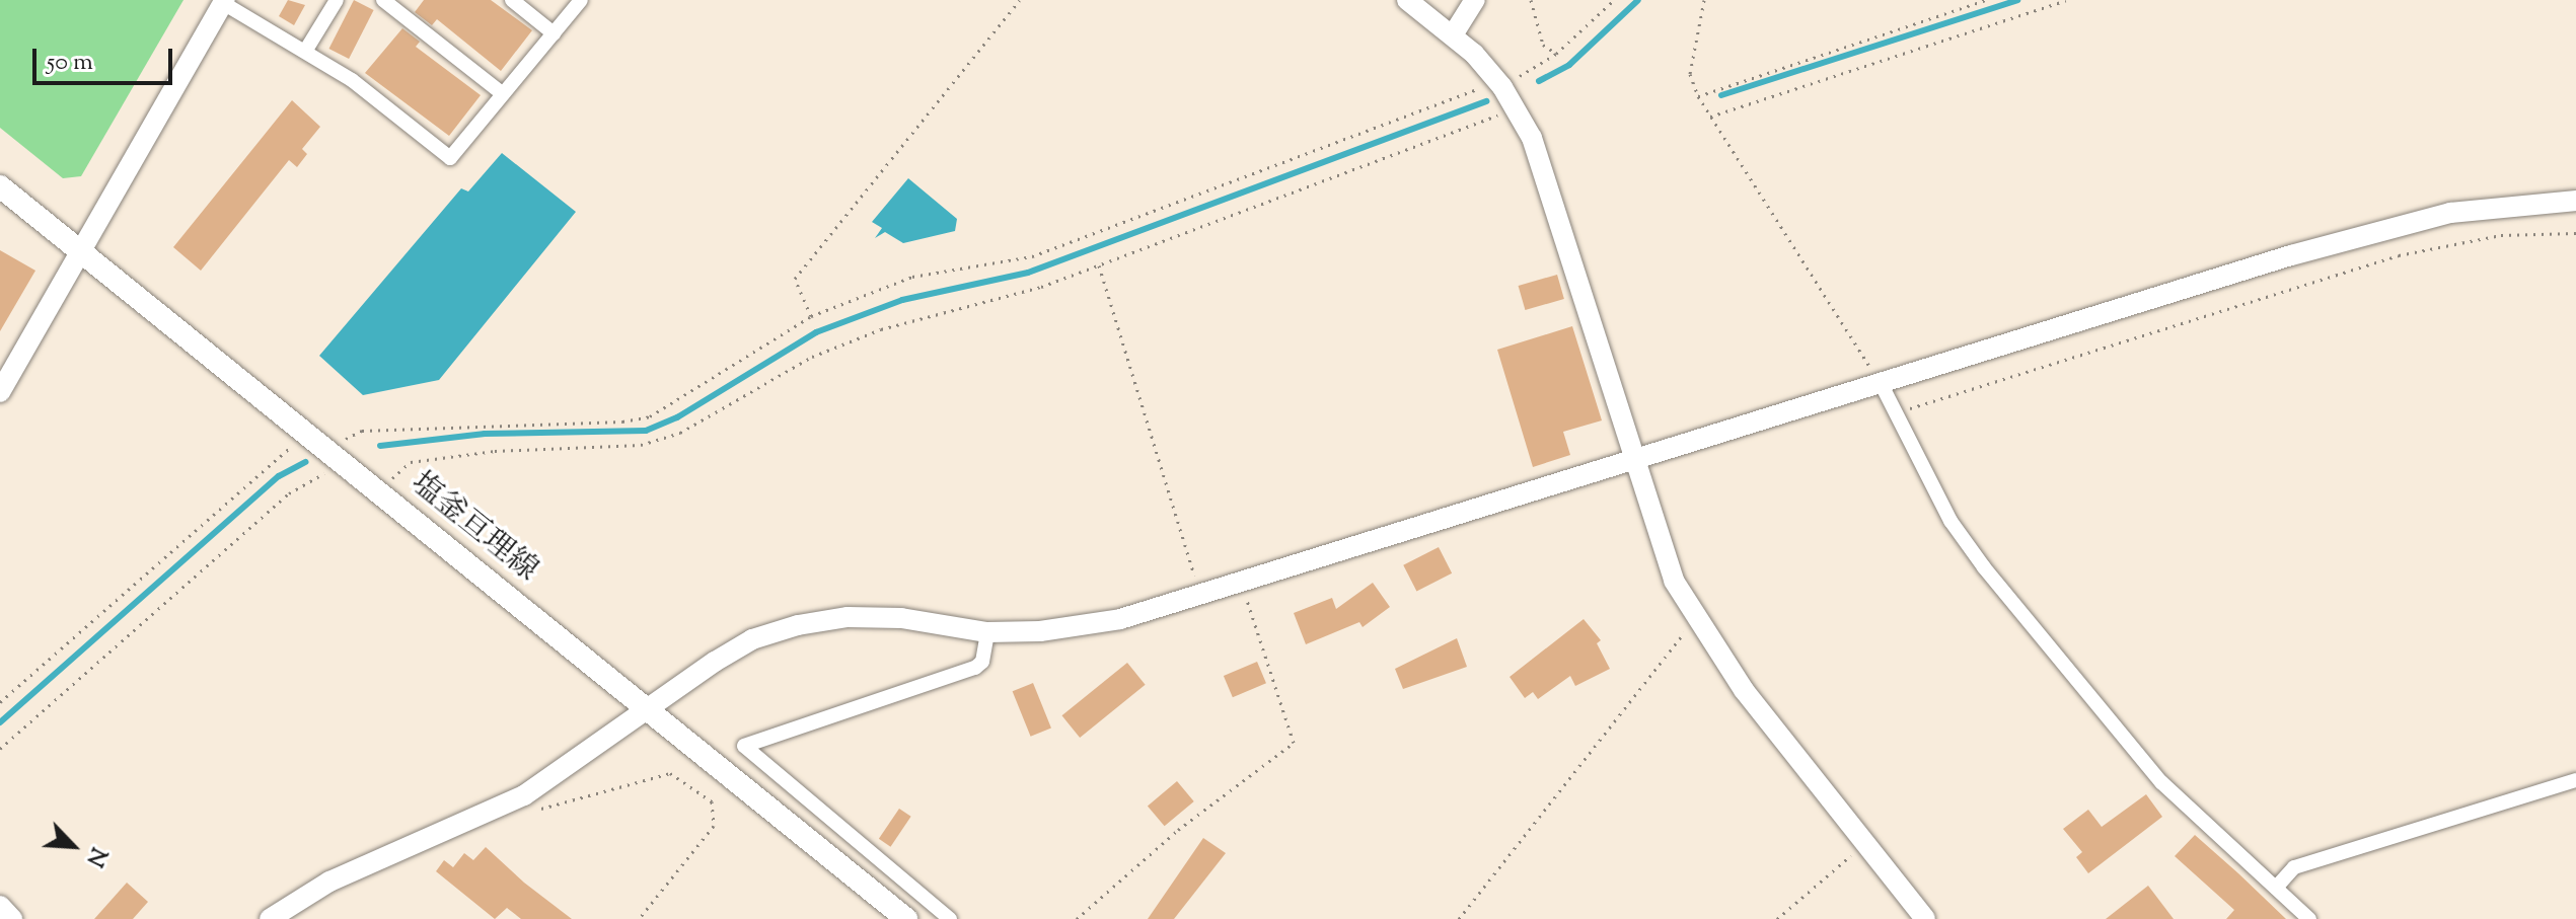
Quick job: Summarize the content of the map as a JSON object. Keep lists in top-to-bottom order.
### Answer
{
  "streets": {
    "main road": ["塩釜亘理線"]
  },
  "scale_bar": "50 m",
  "north": "bottom right"
}
